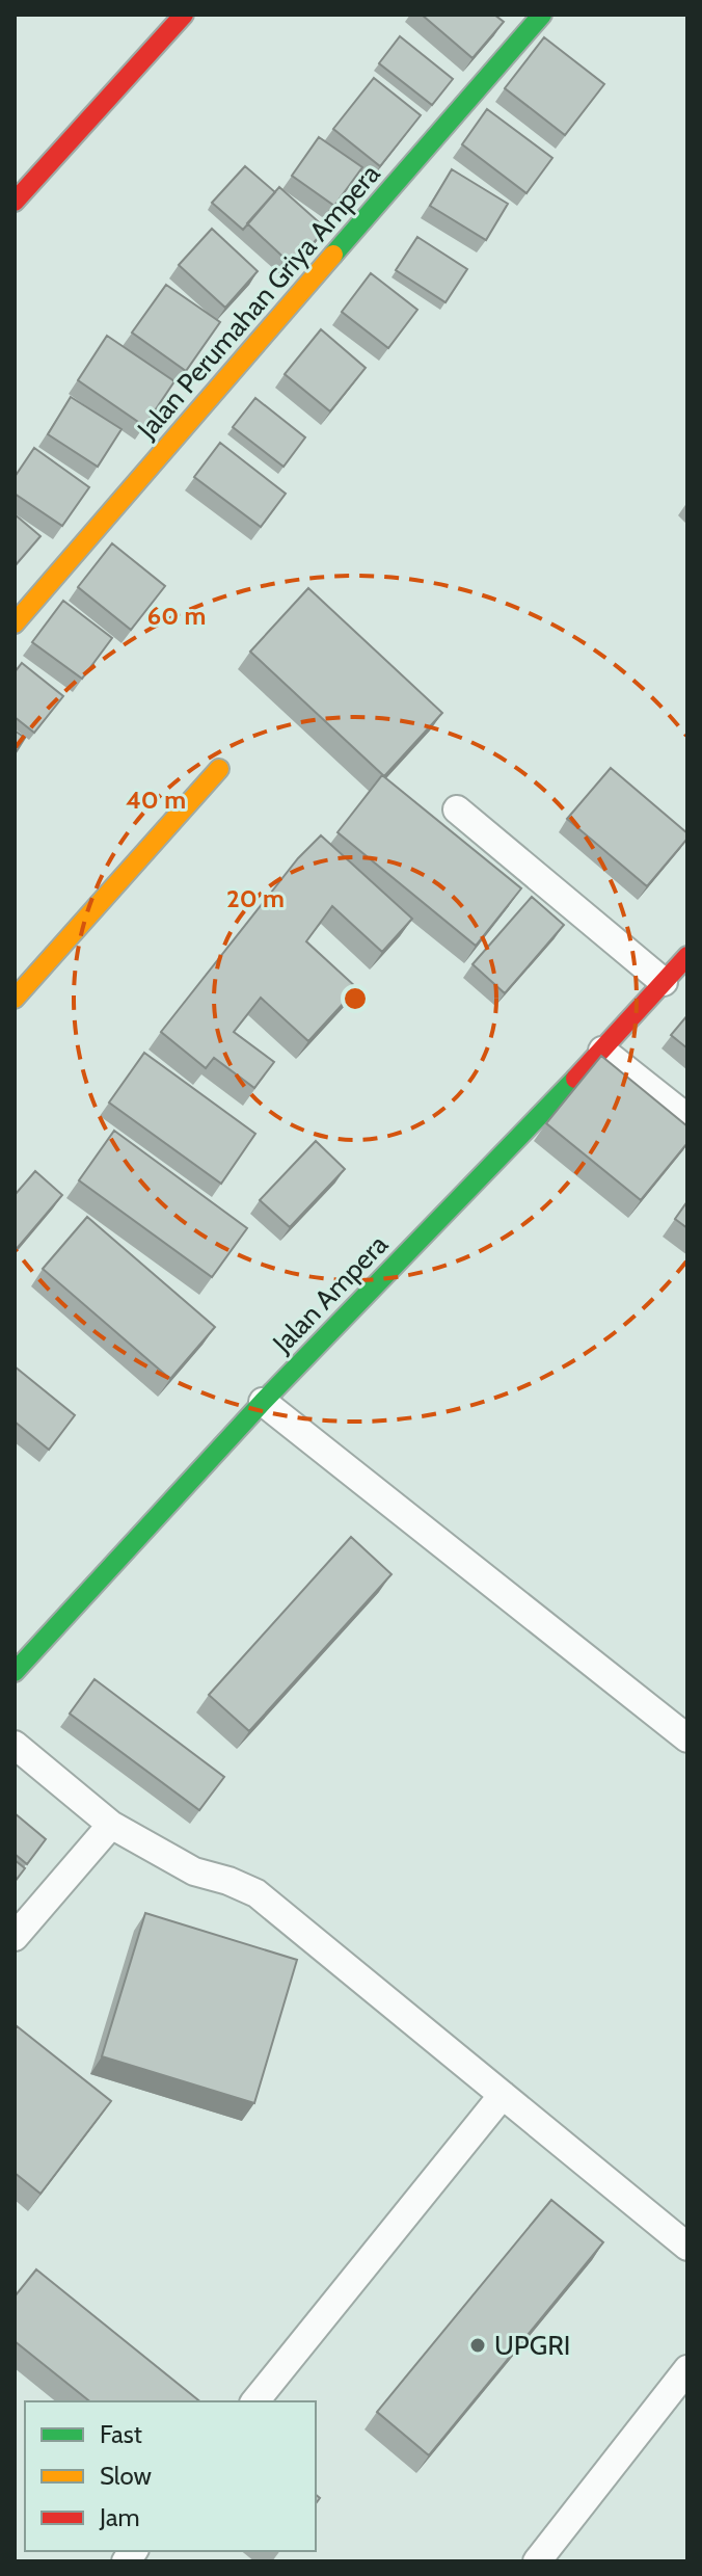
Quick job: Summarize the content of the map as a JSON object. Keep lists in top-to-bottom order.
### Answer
{
  "streets": {
    "street": ["Jalan Perumahan Griya Ampera", "Jalan Ampera"]
  },
  "places": ["UPGRI"],
  "legend": ["Fast", "Slow", "Jam"],
  "rings": ["60 m", "40 m", "20 m"]
}
